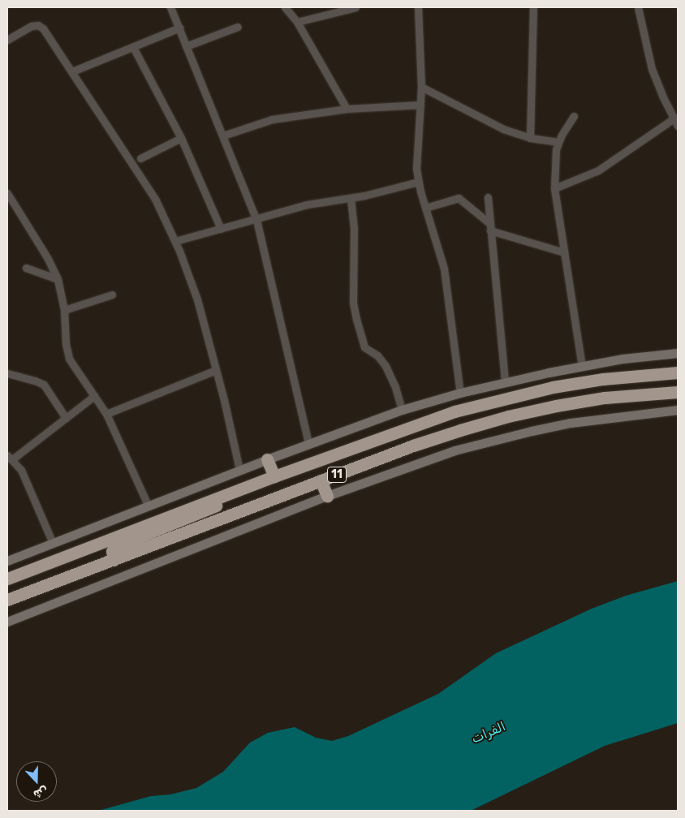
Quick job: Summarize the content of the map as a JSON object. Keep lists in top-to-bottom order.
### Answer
{
  "streets": {
    "highway": ["11"]
  },
  "water": ["الفرات"],
  "north": "bottom"
}
